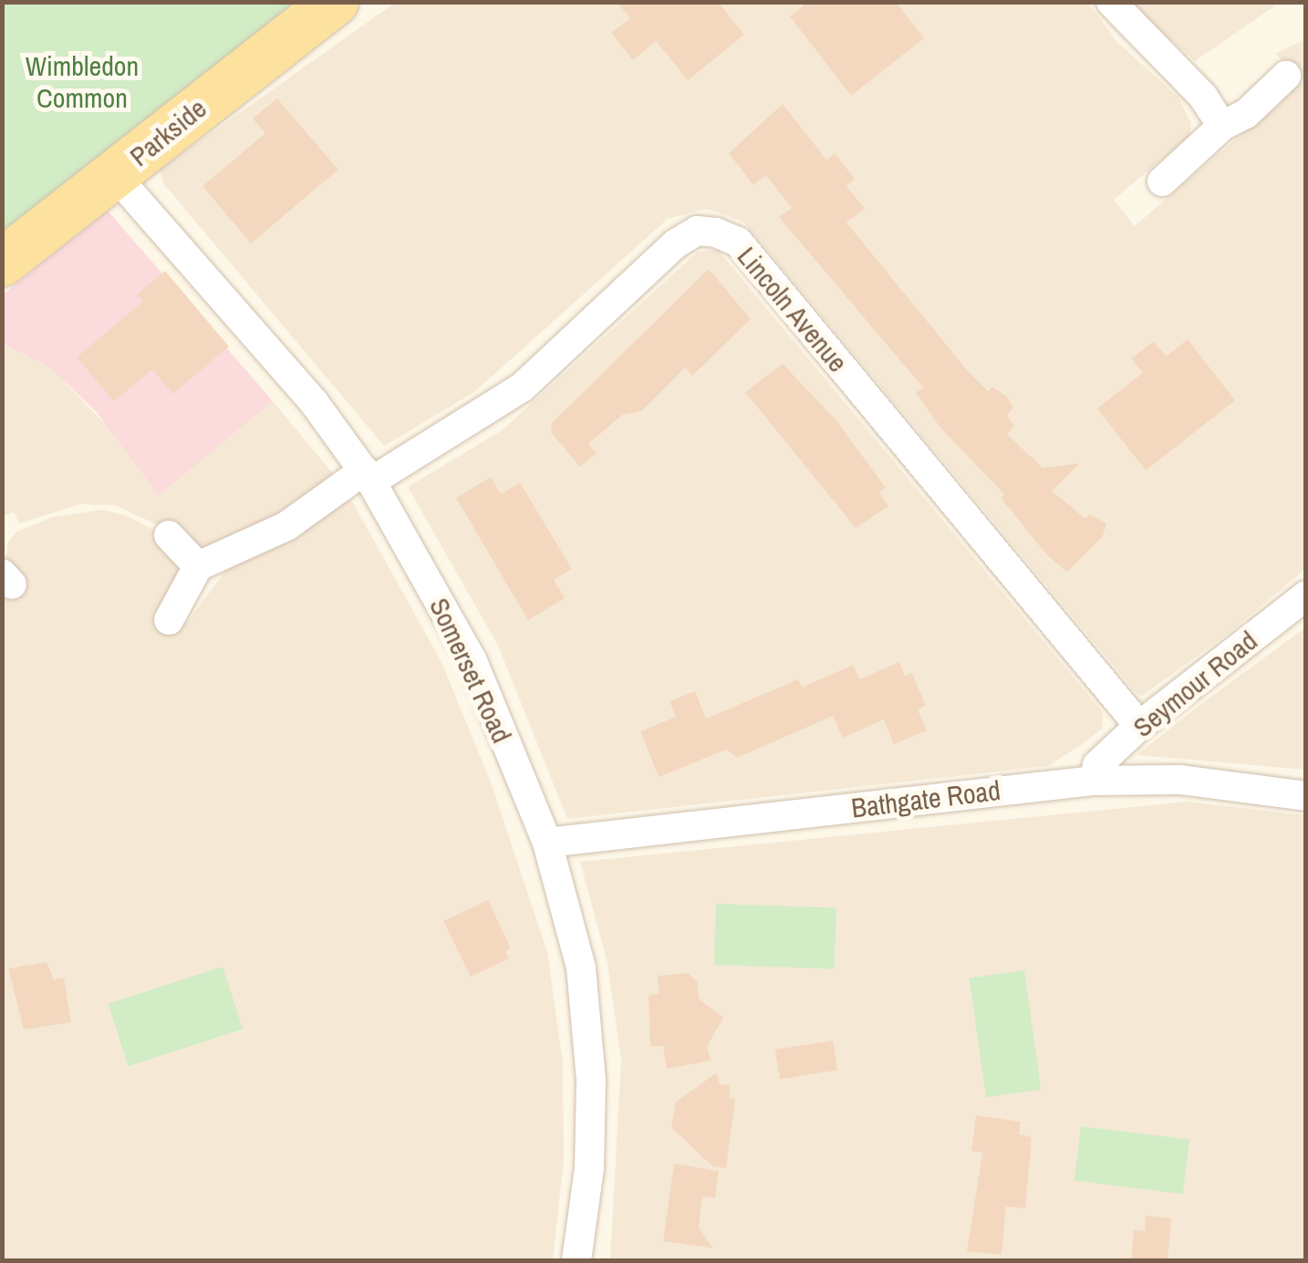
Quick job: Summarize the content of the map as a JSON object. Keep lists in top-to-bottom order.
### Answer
{
  "streets": {
    "main road": ["Parkside"],
    "street": [
      "Lincoln Avenue",
      "Somerset Road",
      "Seymour Road",
      "Bathgate Road"
    ]
  },
  "crossings": [
    ["Parkside", "Somerset Road"],
    ["Lincoln Avenue", "Somerset Road"],
    ["Lincoln Avenue", "Seymour Road"],
    ["Somerset Road", "Bathgate Road"],
    ["Seymour Road", "Bathgate Road"]
  ],
  "parks": ["Wimbledon Common"]
}
